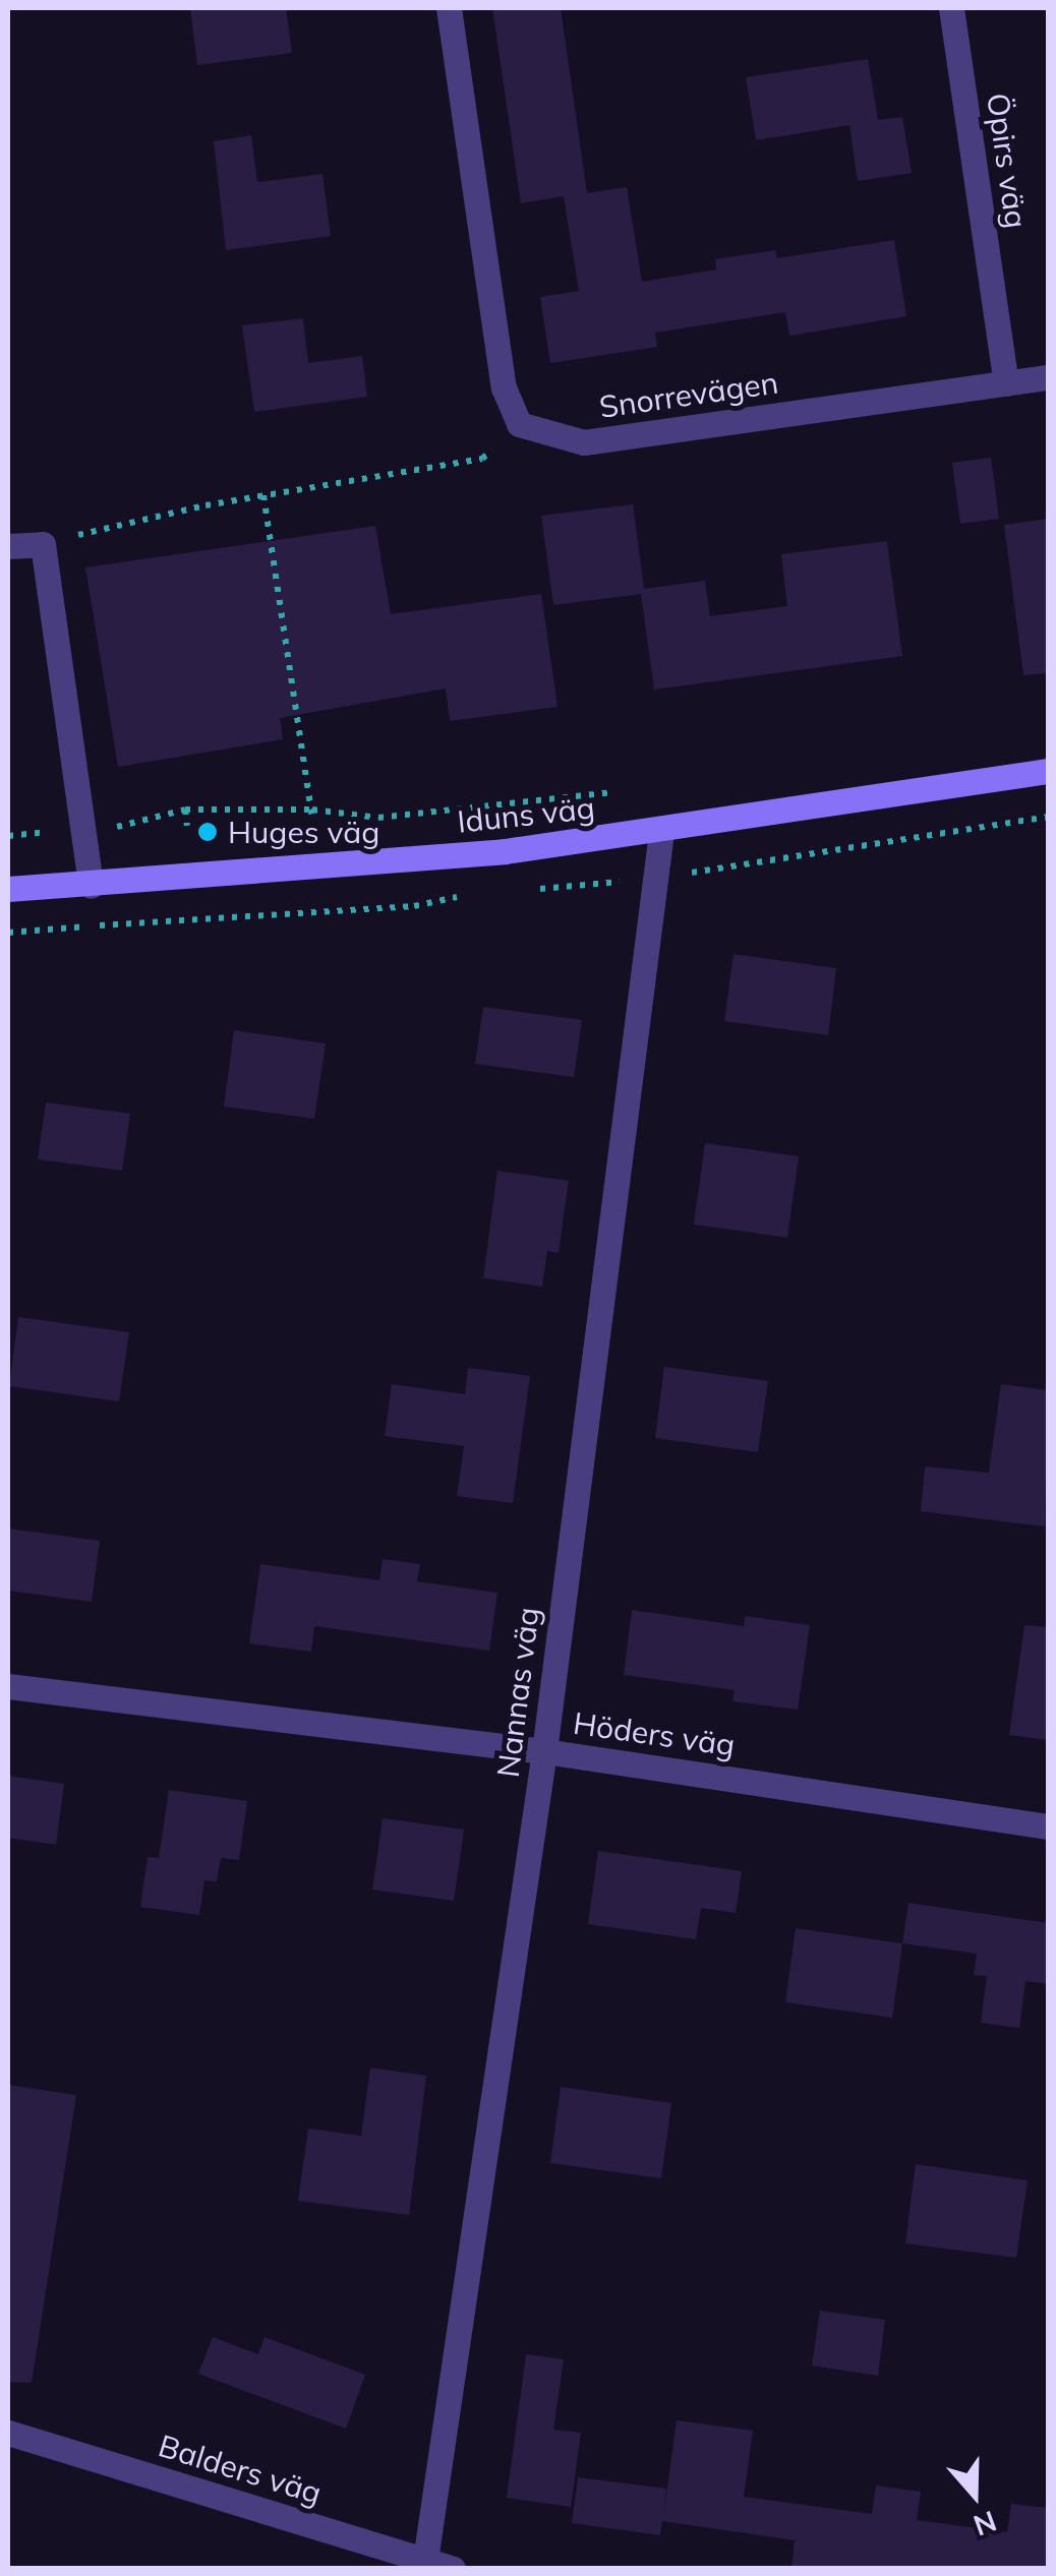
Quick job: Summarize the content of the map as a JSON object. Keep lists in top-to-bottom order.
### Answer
{
  "streets": {
    "street": [
      "Öpirs väg",
      "Snorrevägen",
      "Iduns väg",
      "Nannas väg",
      "Höders väg",
      "Balders väg"
    ]
  },
  "crossings": [
    ["Öpirs väg", "Snorrevägen"],
    ["Iduns väg", "Nannas väg"],
    ["Nannas väg", "Höders väg"],
    ["Nannas väg", "Balders väg"]
  ],
  "places": ["Huges väg"],
  "north": "bottom"
}
